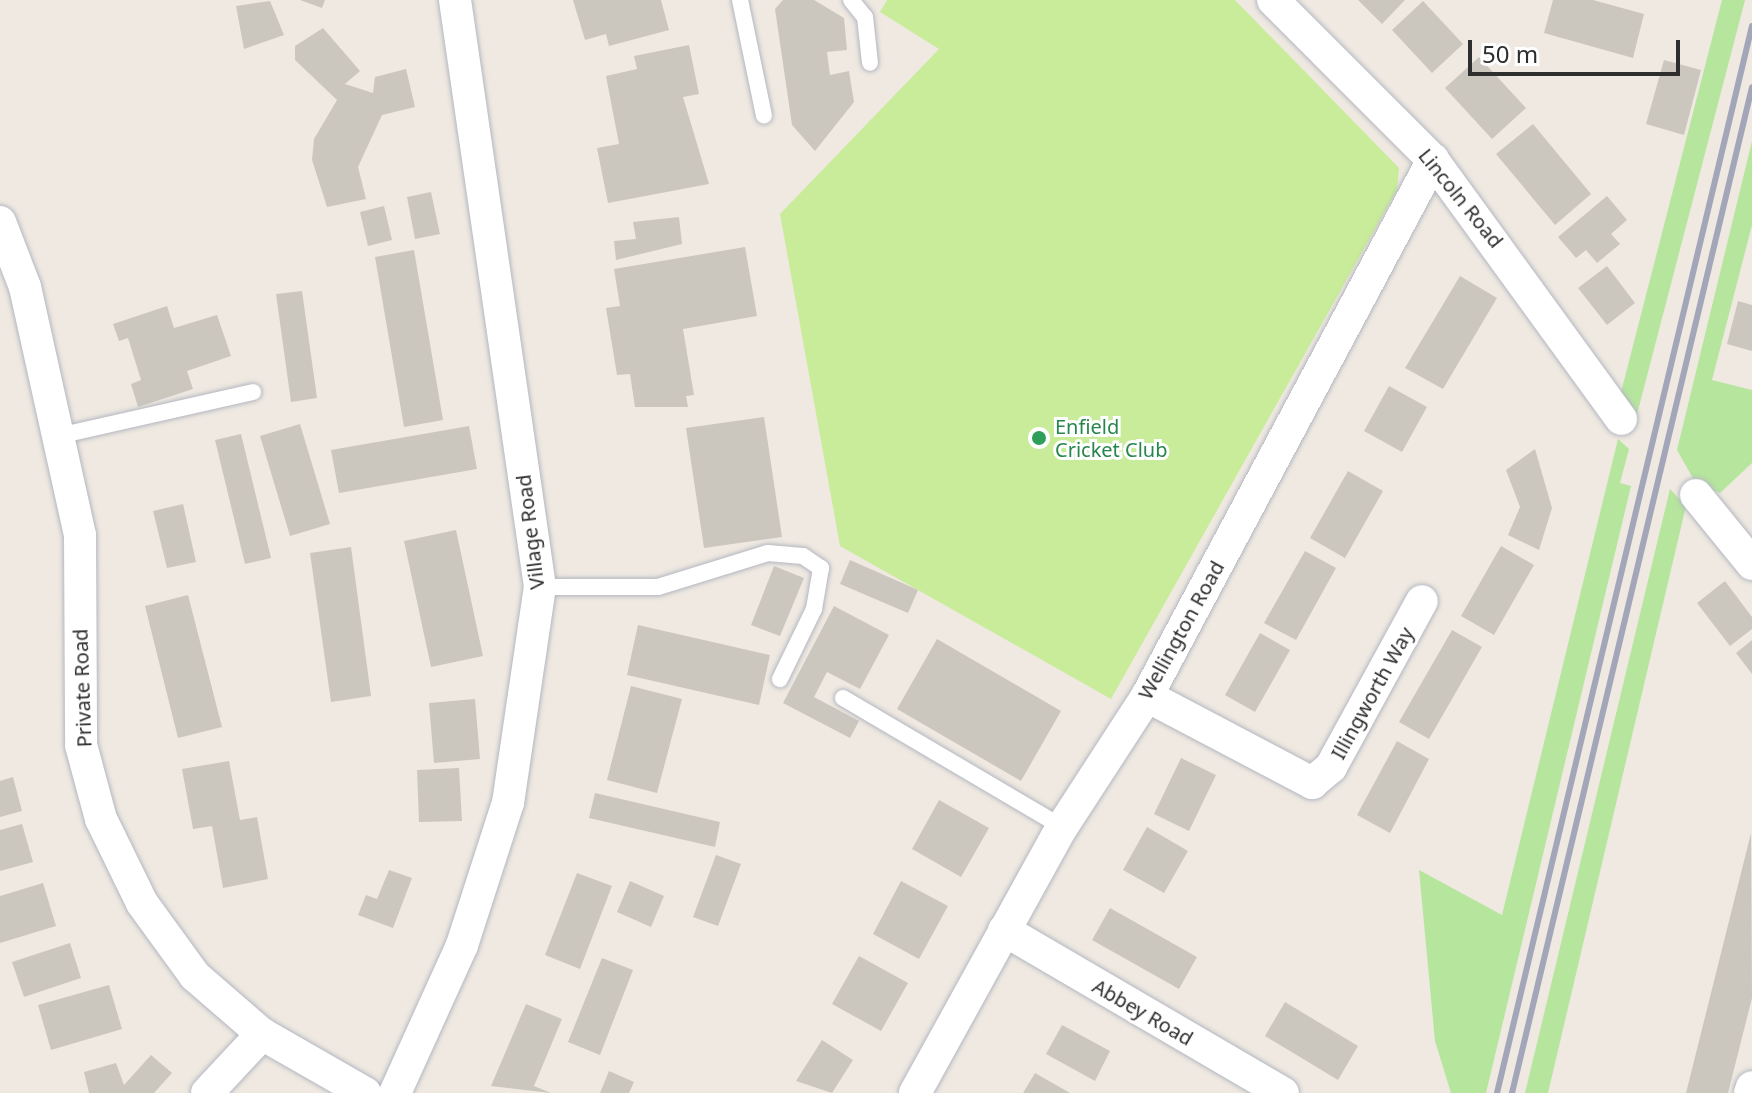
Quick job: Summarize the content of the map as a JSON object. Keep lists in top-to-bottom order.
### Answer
{
  "streets": {
    "street": [
      "Lincoln Road",
      "Village Road",
      "Wellington Road",
      "Private Road",
      "Illingworth Way",
      "Abbey Road"
    ]
  },
  "crossings": [
    ["Lincoln Road", "Wellington Road"],
    ["Wellington Road", "Illingworth Way"],
    ["Wellington Road", "Abbey Road"]
  ],
  "places": ["Enfield Cricket Club"],
  "scale_bar": "50 m"
}
